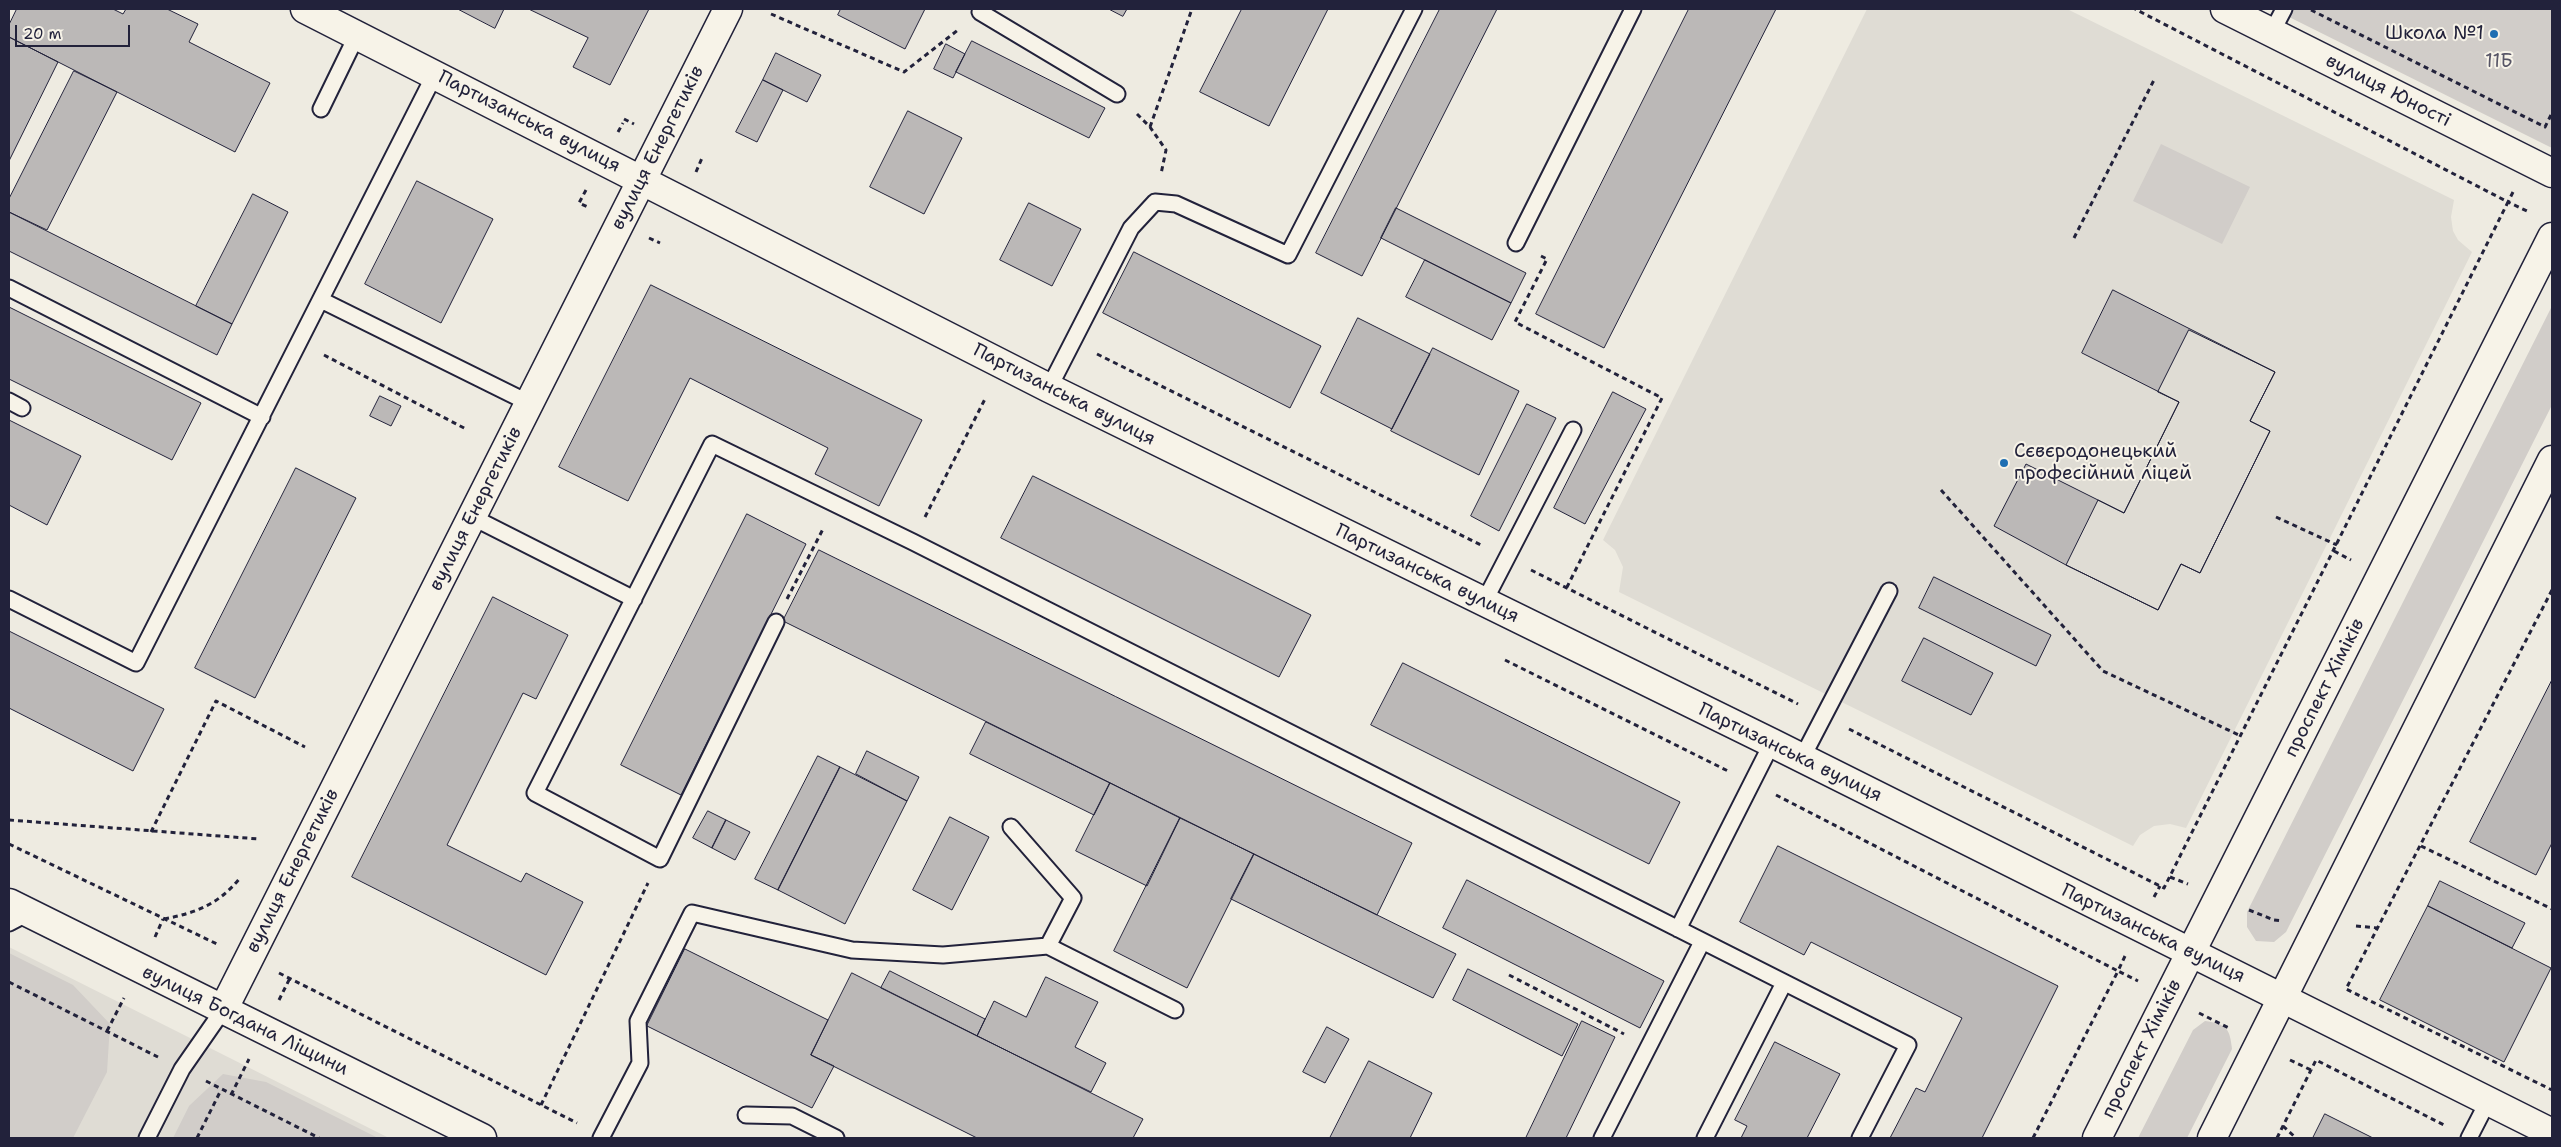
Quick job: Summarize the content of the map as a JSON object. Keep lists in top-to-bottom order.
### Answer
{
  "streets": {
    "street": [
      "вулиця Юності",
      "Партизанська вулиця",
      "вулиця Енергетиків",
      "проспект Хіміків",
      "вулиця Богдана Ліщини"
    ]
  },
  "crossings": [
    ["Партизанська вулиця", "вулиця Енергетиків"],
    ["Партизанська вулиця", "проспект Хіміків"],
    ["вулиця Енергетиків", "вулиця Богдана Ліщини"]
  ],
  "parks": ["11Б"],
  "places": ["Школа №1", "Сєвєродонецький професійний ліцей"],
  "scale_bar": "20 m"
}
